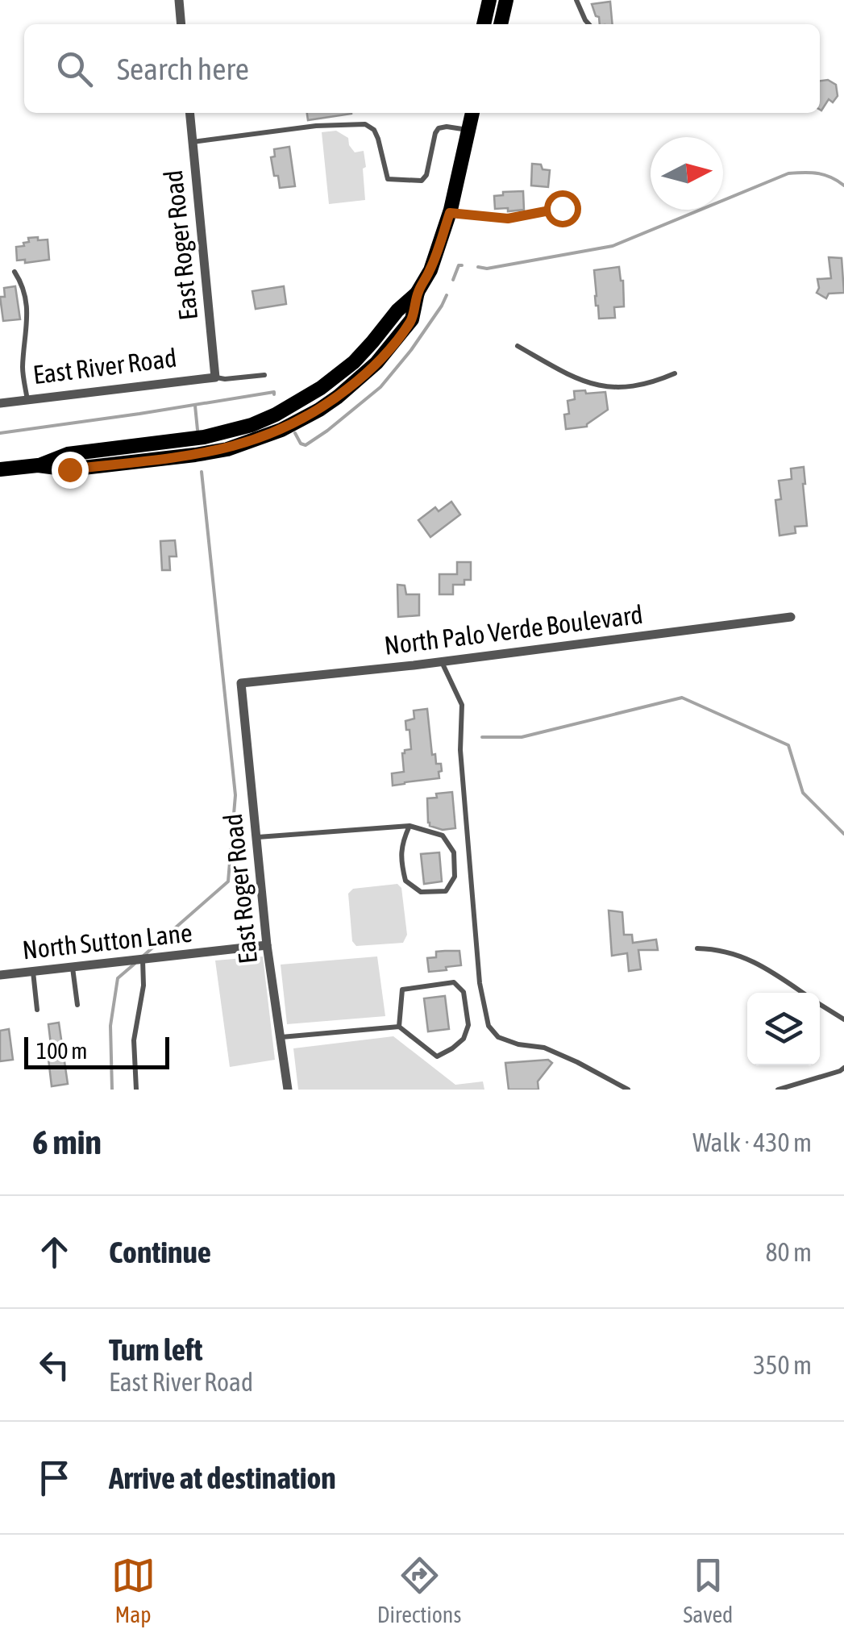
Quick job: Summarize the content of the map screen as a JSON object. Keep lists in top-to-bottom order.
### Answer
{
  "streets": {
    "street": [
      "East Roger Road",
      "East River Road",
      "North Palo Verde Boulevard",
      "North Sutton Lane"
    ]
  },
  "crossings": [
    ["East Roger Road", "East River Road"],
    ["East Roger Road", "North Palo Verde Boulevard"],
    ["East Roger Road", "North Sutton Lane"]
  ],
  "scale_bar": "100 m",
  "north": "right",
  "page": {
    "search": "Search here",
    "scale": "100 m",
    "heading": ["6 min", "Walk · 430 m"],
    "list": [
      ["Continue", "80 m"],
      ["Turn left", "East River Road", "350 m"],
      "Arrive at destination"
    ],
    "nav": ["Map", "Directions", "Saved"]
  }
}
